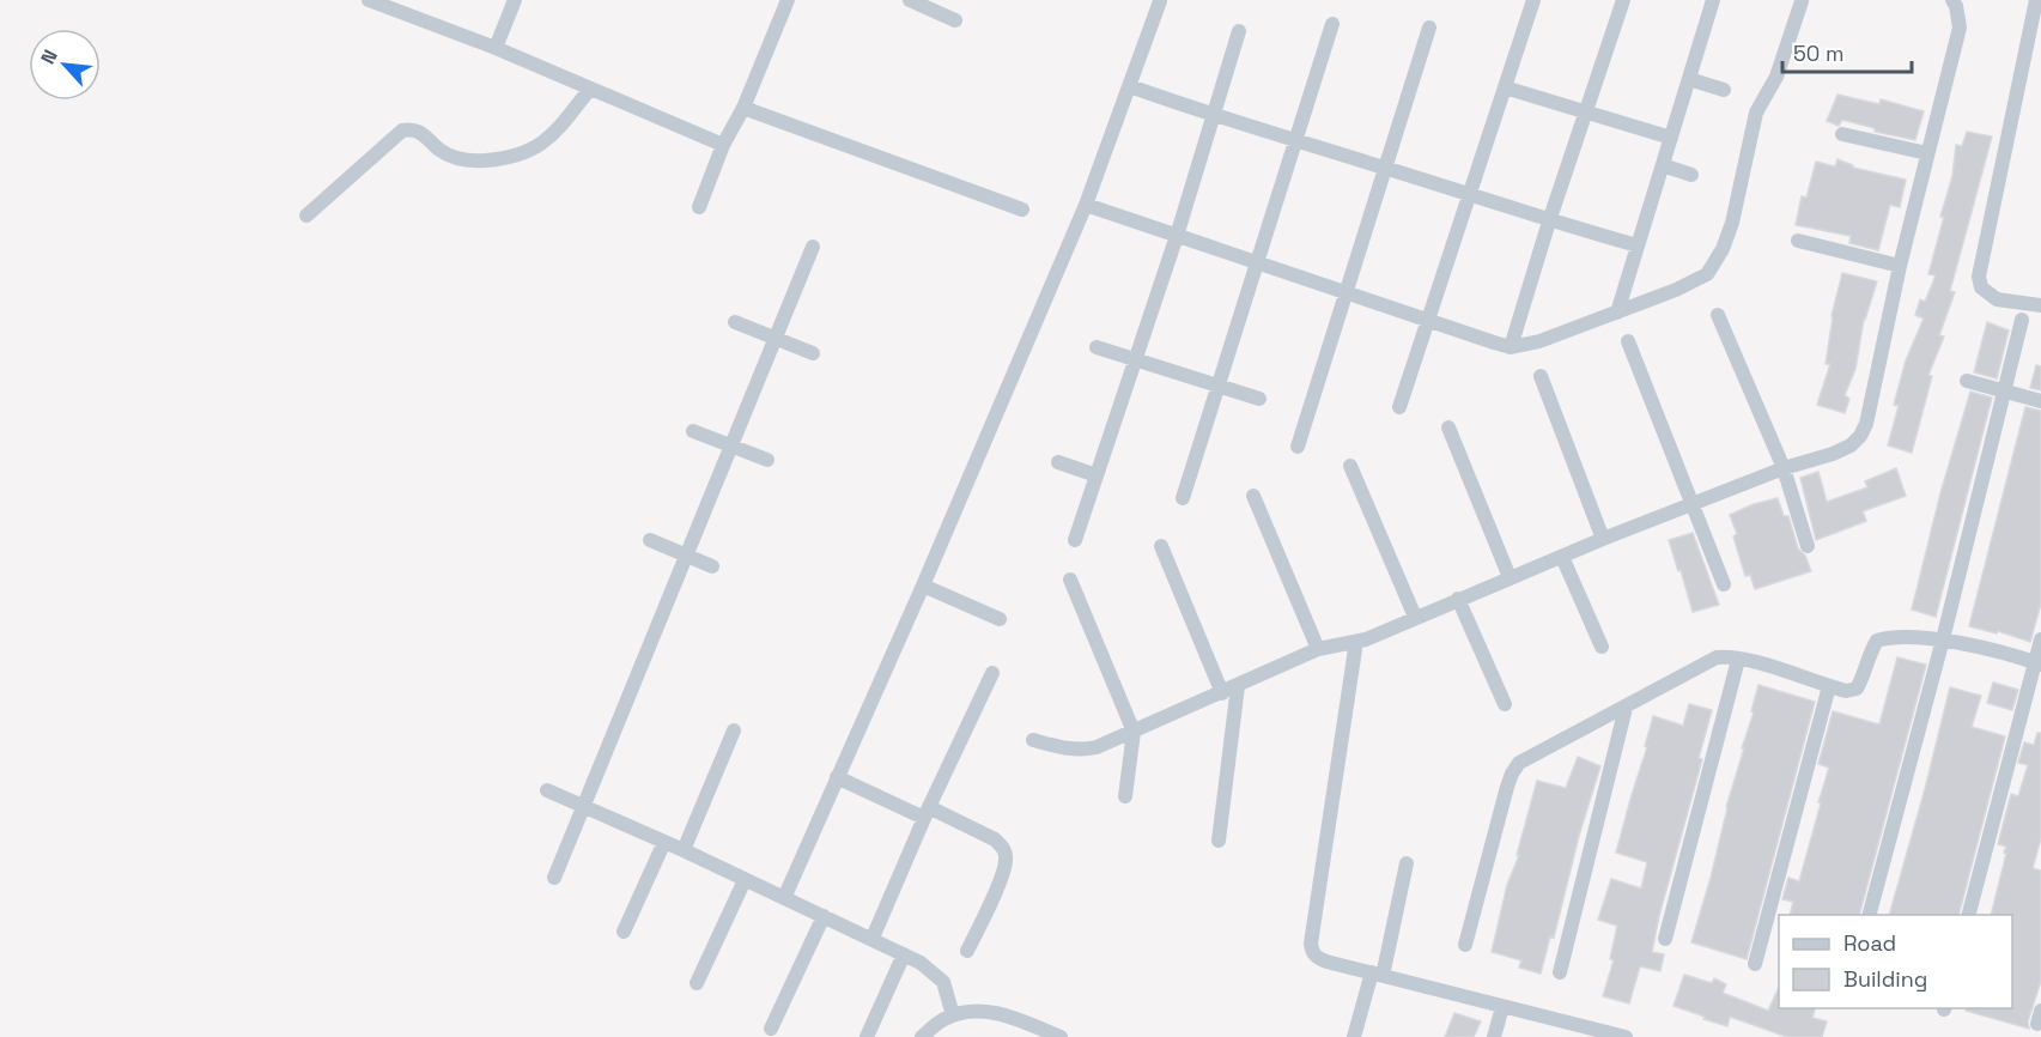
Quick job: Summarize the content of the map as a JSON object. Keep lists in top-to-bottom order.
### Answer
{
  "legend": ["Road", "Building"],
  "scale_bar": "50 m",
  "north": "top left"
}
